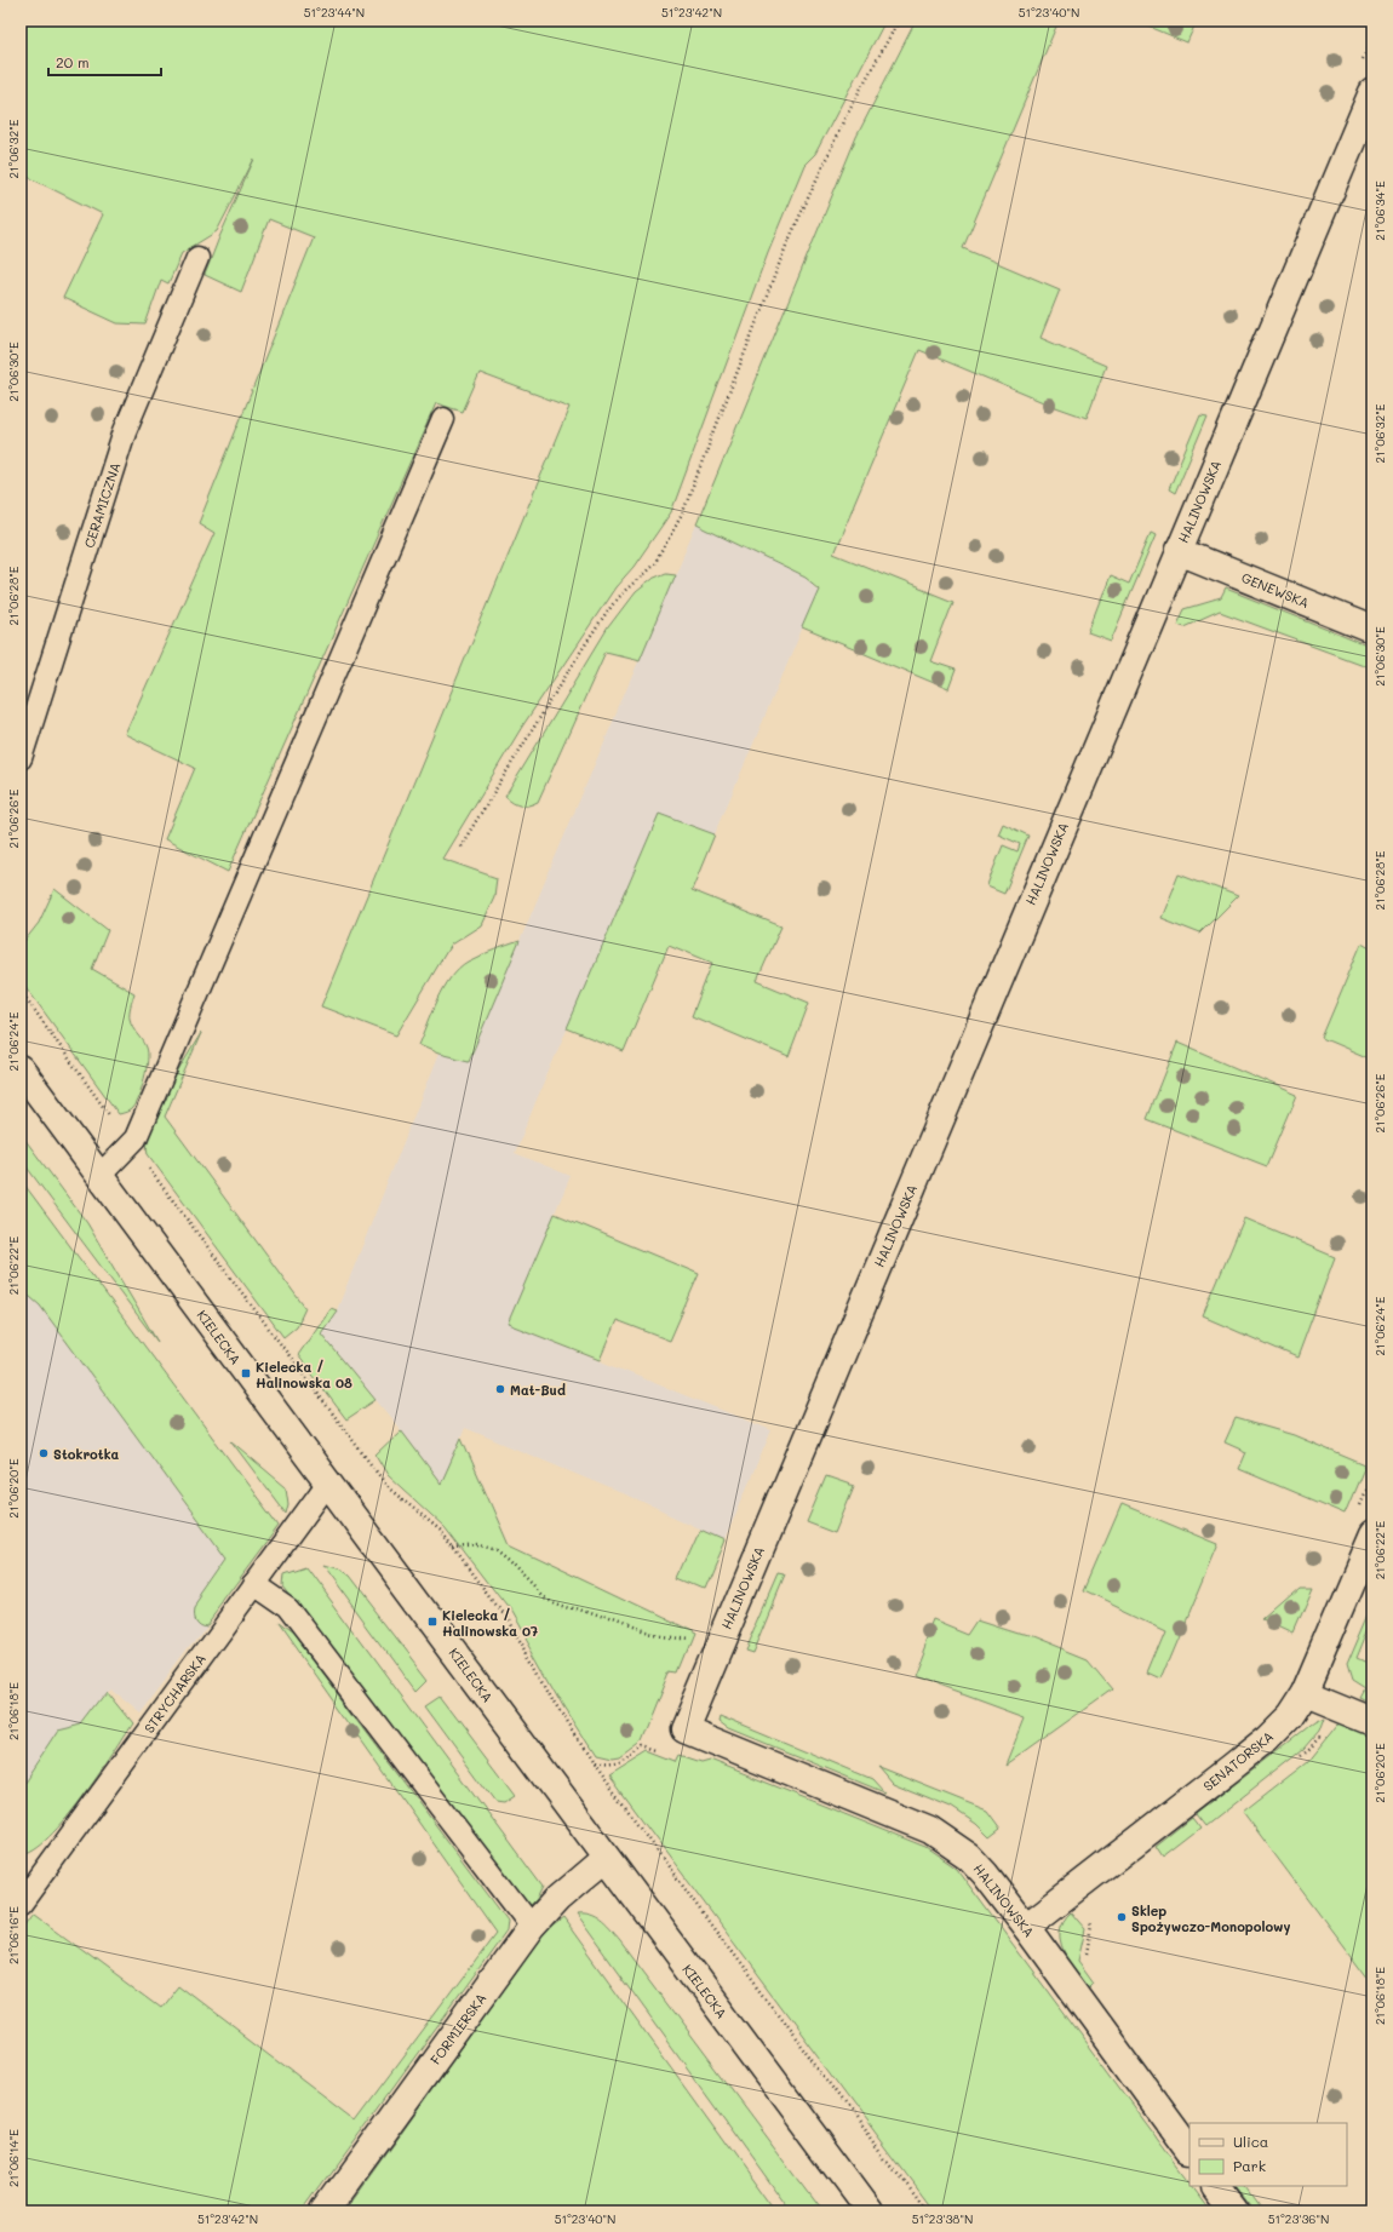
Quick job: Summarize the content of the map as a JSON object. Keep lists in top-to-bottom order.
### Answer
{
  "streets": {
    "street": [
      "HALINOWSKA",
      "GENEWSKA",
      "KIELECKA",
      "SENATORSKA",
      "FORMIERSKA"
    ],
    "lane": ["CERAMICZNA", "STRYCHARSKA"]
  },
  "crossings": [
    ["HALINOWSKA", "GENEWSKA"],
    ["HALINOWSKA", "SENATORSKA"],
    ["KIELECKA", "STRYCHARSKA"],
    ["KIELECKA", "FORMIERSKA"]
  ],
  "places": {
    "transit": ["Kielecka / Halinowska 08", "Kielecka / Halinowska 07"],
    "other": ["Mat-Bud", "Stokrotka", "Sklep Spożywczo-Monopolowy"]
  },
  "legend": ["Ulica", "Park"],
  "scale_bar": "20 m",
  "coordinates": [
    "51°23'44\"N",
    "51°23'42\"N",
    "51°23'40\"N",
    "21°06'32\"E",
    "21°06'34\"E",
    "21°06'30\"E",
    "21°06'28\"E",
    "21°06'26\"E",
    "21°06'24\"E",
    "21°06'22\"E",
    "21°06'20\"E",
    "21°06'18\"E",
    "21°06'16\"E",
    "21°06'14\"E",
    "51°23'38\"N",
    "51°23'36\"N"
  ]
}
